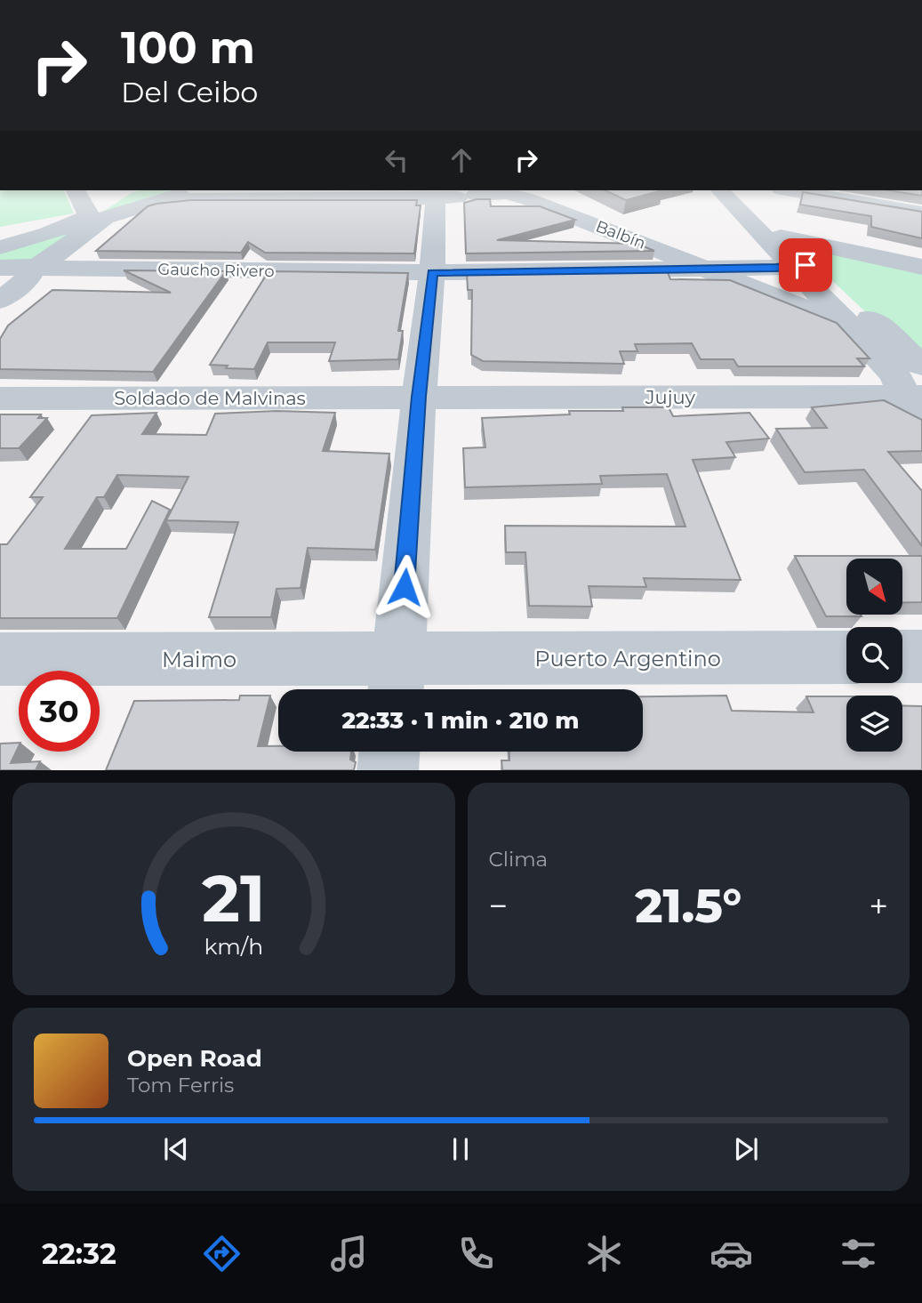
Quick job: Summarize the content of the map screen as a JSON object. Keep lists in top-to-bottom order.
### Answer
{
  "streets": {
    "street": [
      "Balbín",
      "Gaucho Rivero",
      "Jujuy",
      "Soldado de Malvinas",
      "Puerto Argentino",
      "Maimo"
    ]
  },
  "crossings": [
    ["Balbín", "Gaucho Rivero"],
    ["Jujuy", "Soldado de Malvinas"],
    ["Puerto Argentino", "Maimo"]
  ],
  "north": "bottom right",
  "page": {
    "turn": ["100 m", "Del Ceibo"],
    "limit": "30",
    "trip": "22:33 · 1 min · 210 m",
    "tile": "Clima",
    "heat": ["−", "21.5°", "+"],
    "song": ["Open Road", "Tom Ferris"],
    "tabs": "22:32",
    "gauge": ["21", "km/h"]
  }
}
